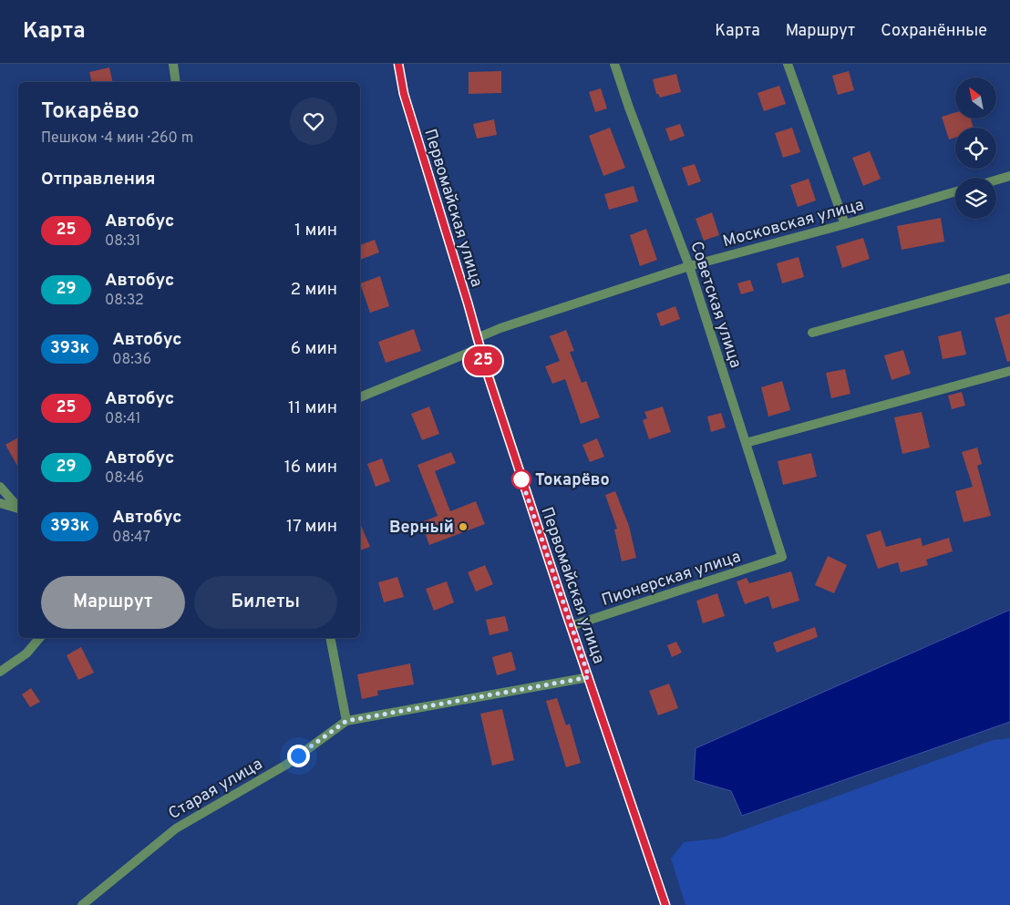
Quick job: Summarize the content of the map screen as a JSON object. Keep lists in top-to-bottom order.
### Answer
{
  "streets": {
    "street": [
      "Первомайская улица",
      "Московская улица",
      "Советская улица",
      "Пионерская улица",
      "Старая улица"
    ]
  },
  "crossings": [
    ["Первомайская улица", "Московская улица"],
    ["Первомайская улица", "Пионерская улица"],
    ["Первомайская улица", "Старая улица"],
    ["Московская улица", "Советская улица"],
    ["Советская улица", "Пионерская улица"]
  ],
  "places": ["Токарёво", "Верный"],
  "lines": ["bus line 25"],
  "north": "top left",
  "page": {
    "header": "Карта",
    "nav": ["Карта", "Маршрут", "Сохранённые"],
    "on_map": "25",
    "heading": [
      ["Токарёво", "Пешком · 4 мин · 260 m"],
      "Отправления"
    ],
    "list": [
      {
        "mark": "25",
        "name": "Автобус",
        "note": "08:31",
        "value": "1 мин"
      },
      {
        "mark": "29",
        "name": "Автобус",
        "note": "08:32",
        "value": "2 мин"
      },
      {
        "mark": "393к",
        "name": "Автобус",
        "note": "08:36",
        "value": "6 мин"
      },
      {
        "mark": "25",
        "name": "Автобус",
        "note": "08:41",
        "value": "11 мин"
      },
      {
        "mark": "29",
        "name": "Автобус",
        "note": "08:46",
        "value": "16 мин"
      },
      {
        "mark": "393к",
        "name": "Автобус",
        "note": "08:47",
        "value": "17 мин"
      }
    ],
    "buttons": ["Маршрут", "Билеты"]
  }
}
